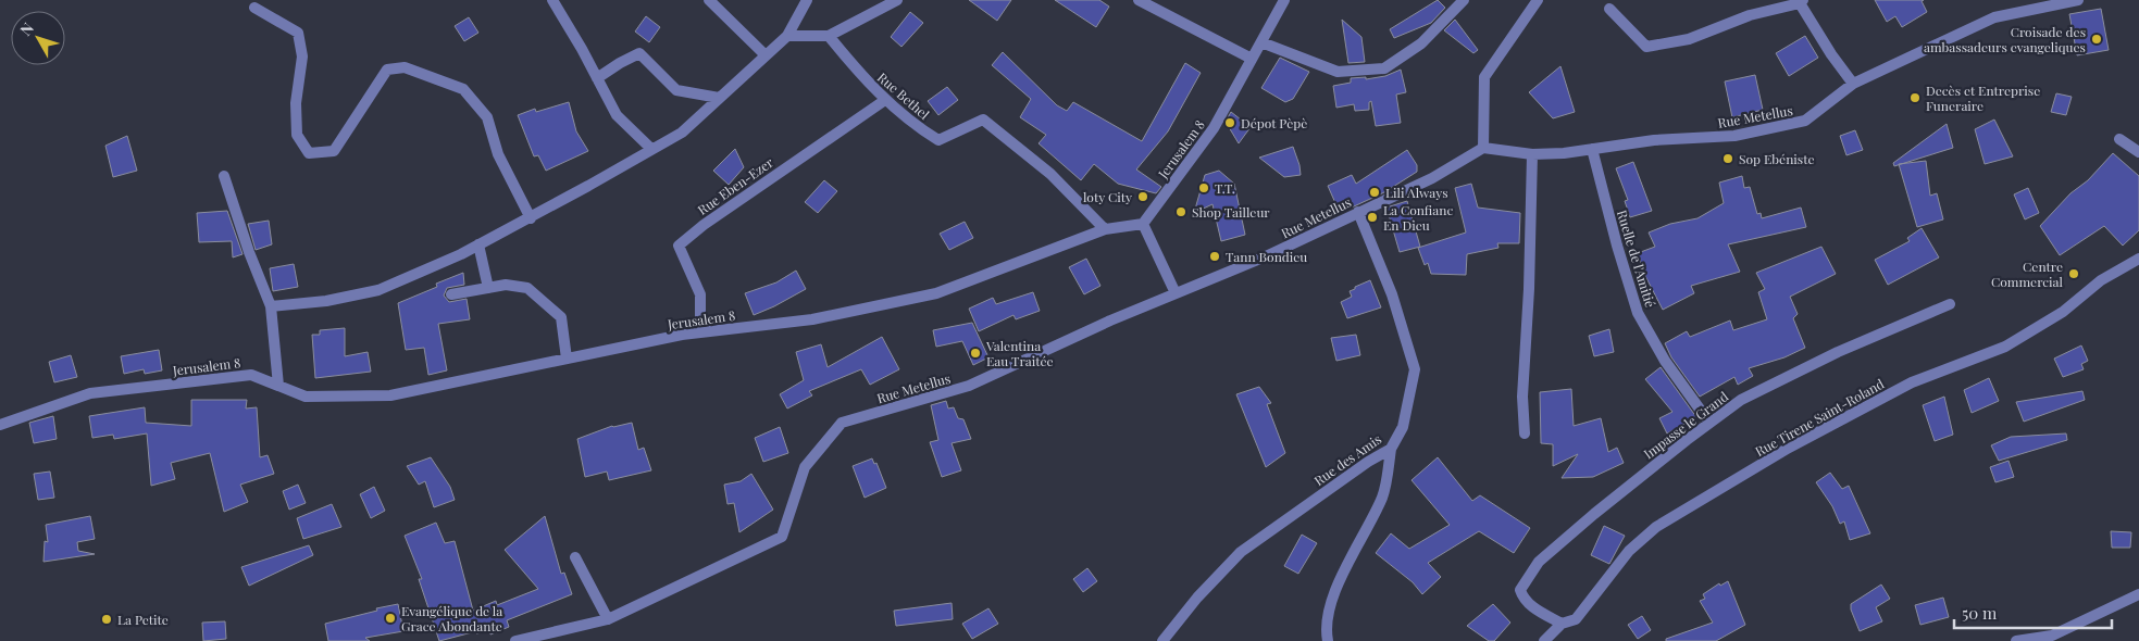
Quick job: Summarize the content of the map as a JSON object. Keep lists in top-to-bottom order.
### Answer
{
  "streets": {
    "street": [
      "Rue Bethel",
      "Rue Metellus",
      "Jerusalem 8",
      "Rue Eben-Ezer",
      "Ruelle de l'Amitié",
      "Rue Tirene Saint-Roland",
      "Impasse le Grand",
      "Rue des Amis"
    ]
  },
  "crossings": [
    ["Rue Bethel", "Jerusalem 8"],
    ["Rue Bethel", "Rue Eben-Ezer"],
    ["Rue Metellus", "Ruelle de l'Amitié"],
    ["Rue Metellus", "Rue des Amis"],
    ["Jerusalem 8", "Rue Eben-Ezer"],
    ["Ruelle de l'Amitié", "Impasse le Grand"],
    ["Rue Tirene Saint-Roland", "Impasse le Grand"]
  ],
  "places": [
    "Croisade des ambassadeurs evangeliques",
    "Decès et Entreprise Funeraire",
    "Dépot Pèpè",
    "Sop Ebéniste",
    "T.T.",
    "Lili Always",
    "loty City",
    "Shop Tailleur",
    "La Confianc En Dieu",
    "Tann Bondieu",
    "Centre Commercial",
    "Valentina Eau Traitée",
    "Evangélique de la Grace Abondante",
    "La Petite"
  ],
  "scale_bar": "50 m",
  "north": "top left"
}
